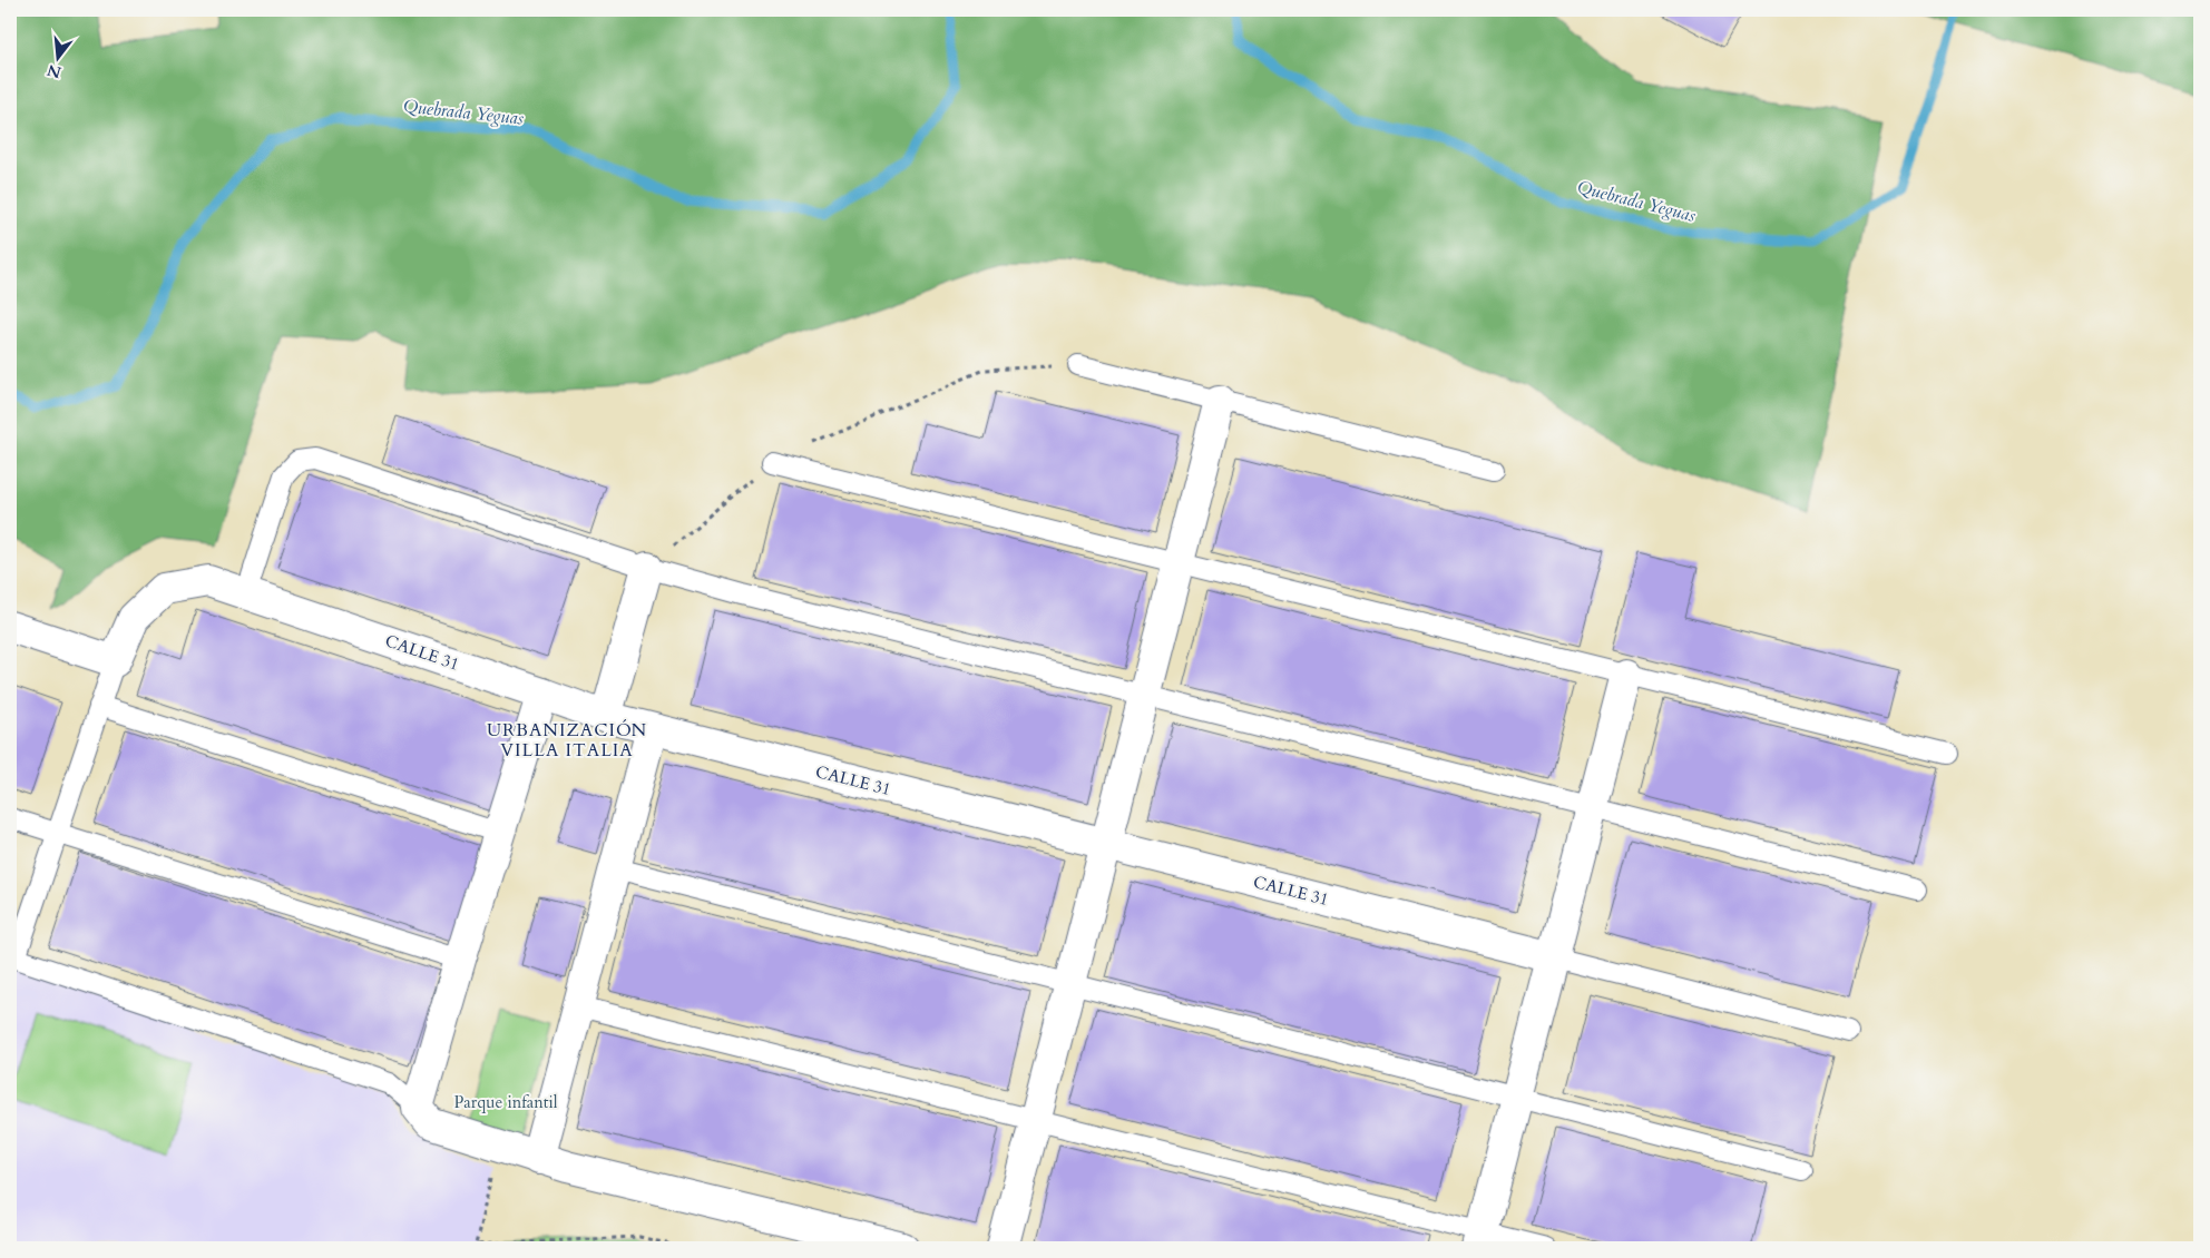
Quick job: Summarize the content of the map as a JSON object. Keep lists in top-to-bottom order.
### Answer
{
  "streets": {
    "street": ["CALLE 31"]
  },
  "districts": ["URBANIZACIÓN VILLA ITALIA"],
  "water": ["Quebrada Yeguas"],
  "parks": ["Parque infantil"],
  "north": "bottom"
}
